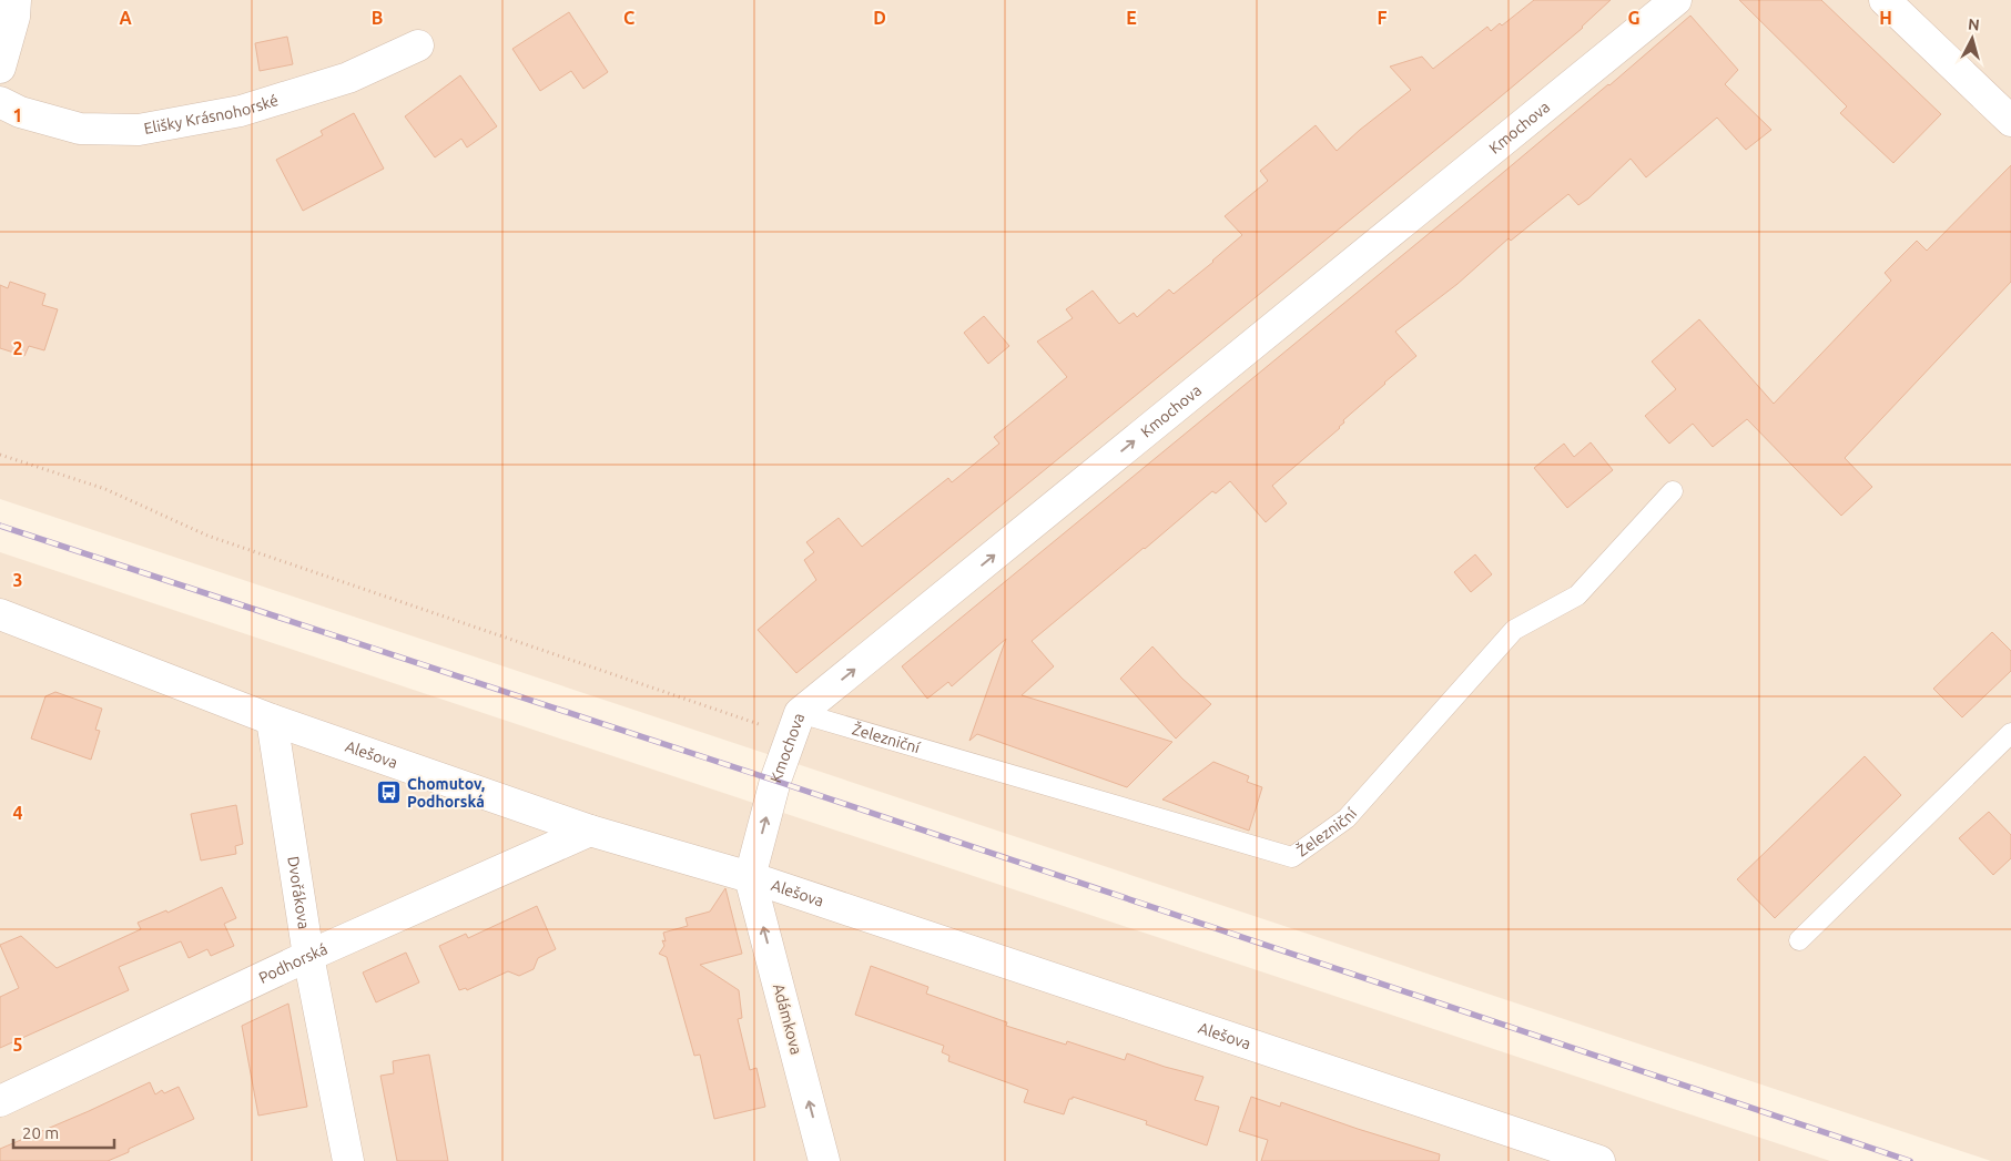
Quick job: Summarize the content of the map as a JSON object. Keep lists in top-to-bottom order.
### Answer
{
  "streets": {
    "street": [
      "Elišky Krásnohorské",
      "Kmochova",
      "Alešova",
      "Dvořákova",
      "Podhorská",
      "Adámkova"
    ],
    "lane": ["Železniční"]
  },
  "crossings": [
    ["Kmochova", "Železniční"],
    ["Kmochova", "Alešova"],
    ["Kmochova", "Adámkova"],
    ["Alešova", "Dvořákova"],
    ["Alešova", "Podhorská"],
    ["Alešova", "Adámkova"],
    ["Dvořákova", "Podhorská"]
  ],
  "one_way": ["Kmochova", "Adámkova"],
  "places": {
    "bus stop": ["Chomutov, Podhorská"]
  },
  "scale_bar": "20 m",
  "north": "top",
  "grid": {
    "columns": [
      "A",
      "B",
      "C",
      "D",
      "E",
      "F",
      "G",
      "H"
    ],
    "rows": [
      "1",
      "2",
      "3",
      "4",
      "5"
    ]
  }
}
